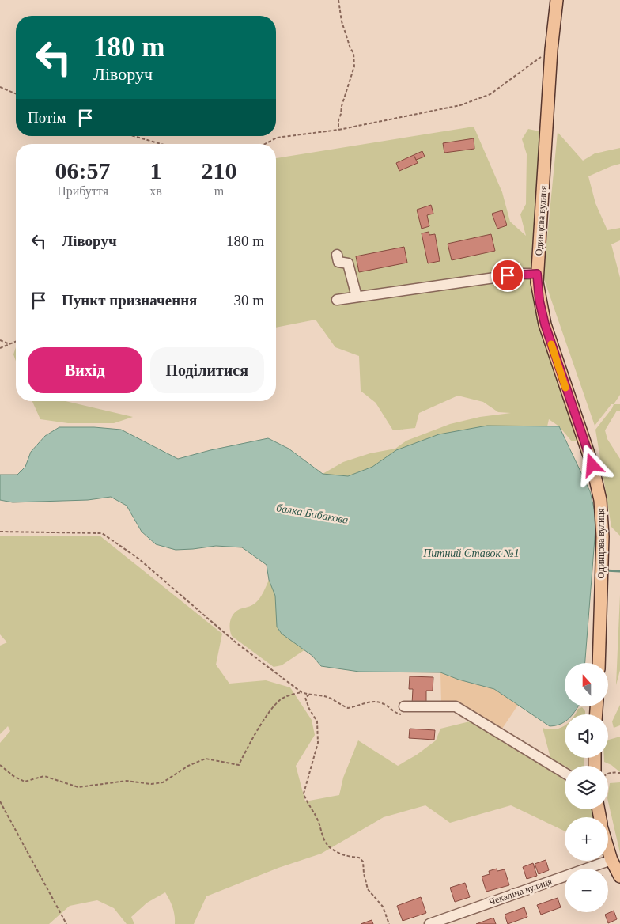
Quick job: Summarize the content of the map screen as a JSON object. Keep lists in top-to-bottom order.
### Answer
{
  "streets": {
    "main road": ["Одинцова вулиця"],
    "street": ["Чекаліна вулиця"]
  },
  "water": ["балка Бабакова", "Питний Ставок №1"],
  "north": "top",
  "page": {
    "turn": ["180 m", "Ліворуч"],
    "then": "Потім",
    "eta": [
      "06:57",
      "Прибуття",
      "1",
      "хв",
      "210",
      "m"
    ],
    "list": [
      {
        "name": "Ліворуч",
        "value": "180 m"
      },
      {
        "name": "Пункт призначення",
        "value": "30 m"
      }
    ],
    "buttons": ["Вихід", "Поділитися"],
    "map_buttons": ["+", "−"]
  }
}
